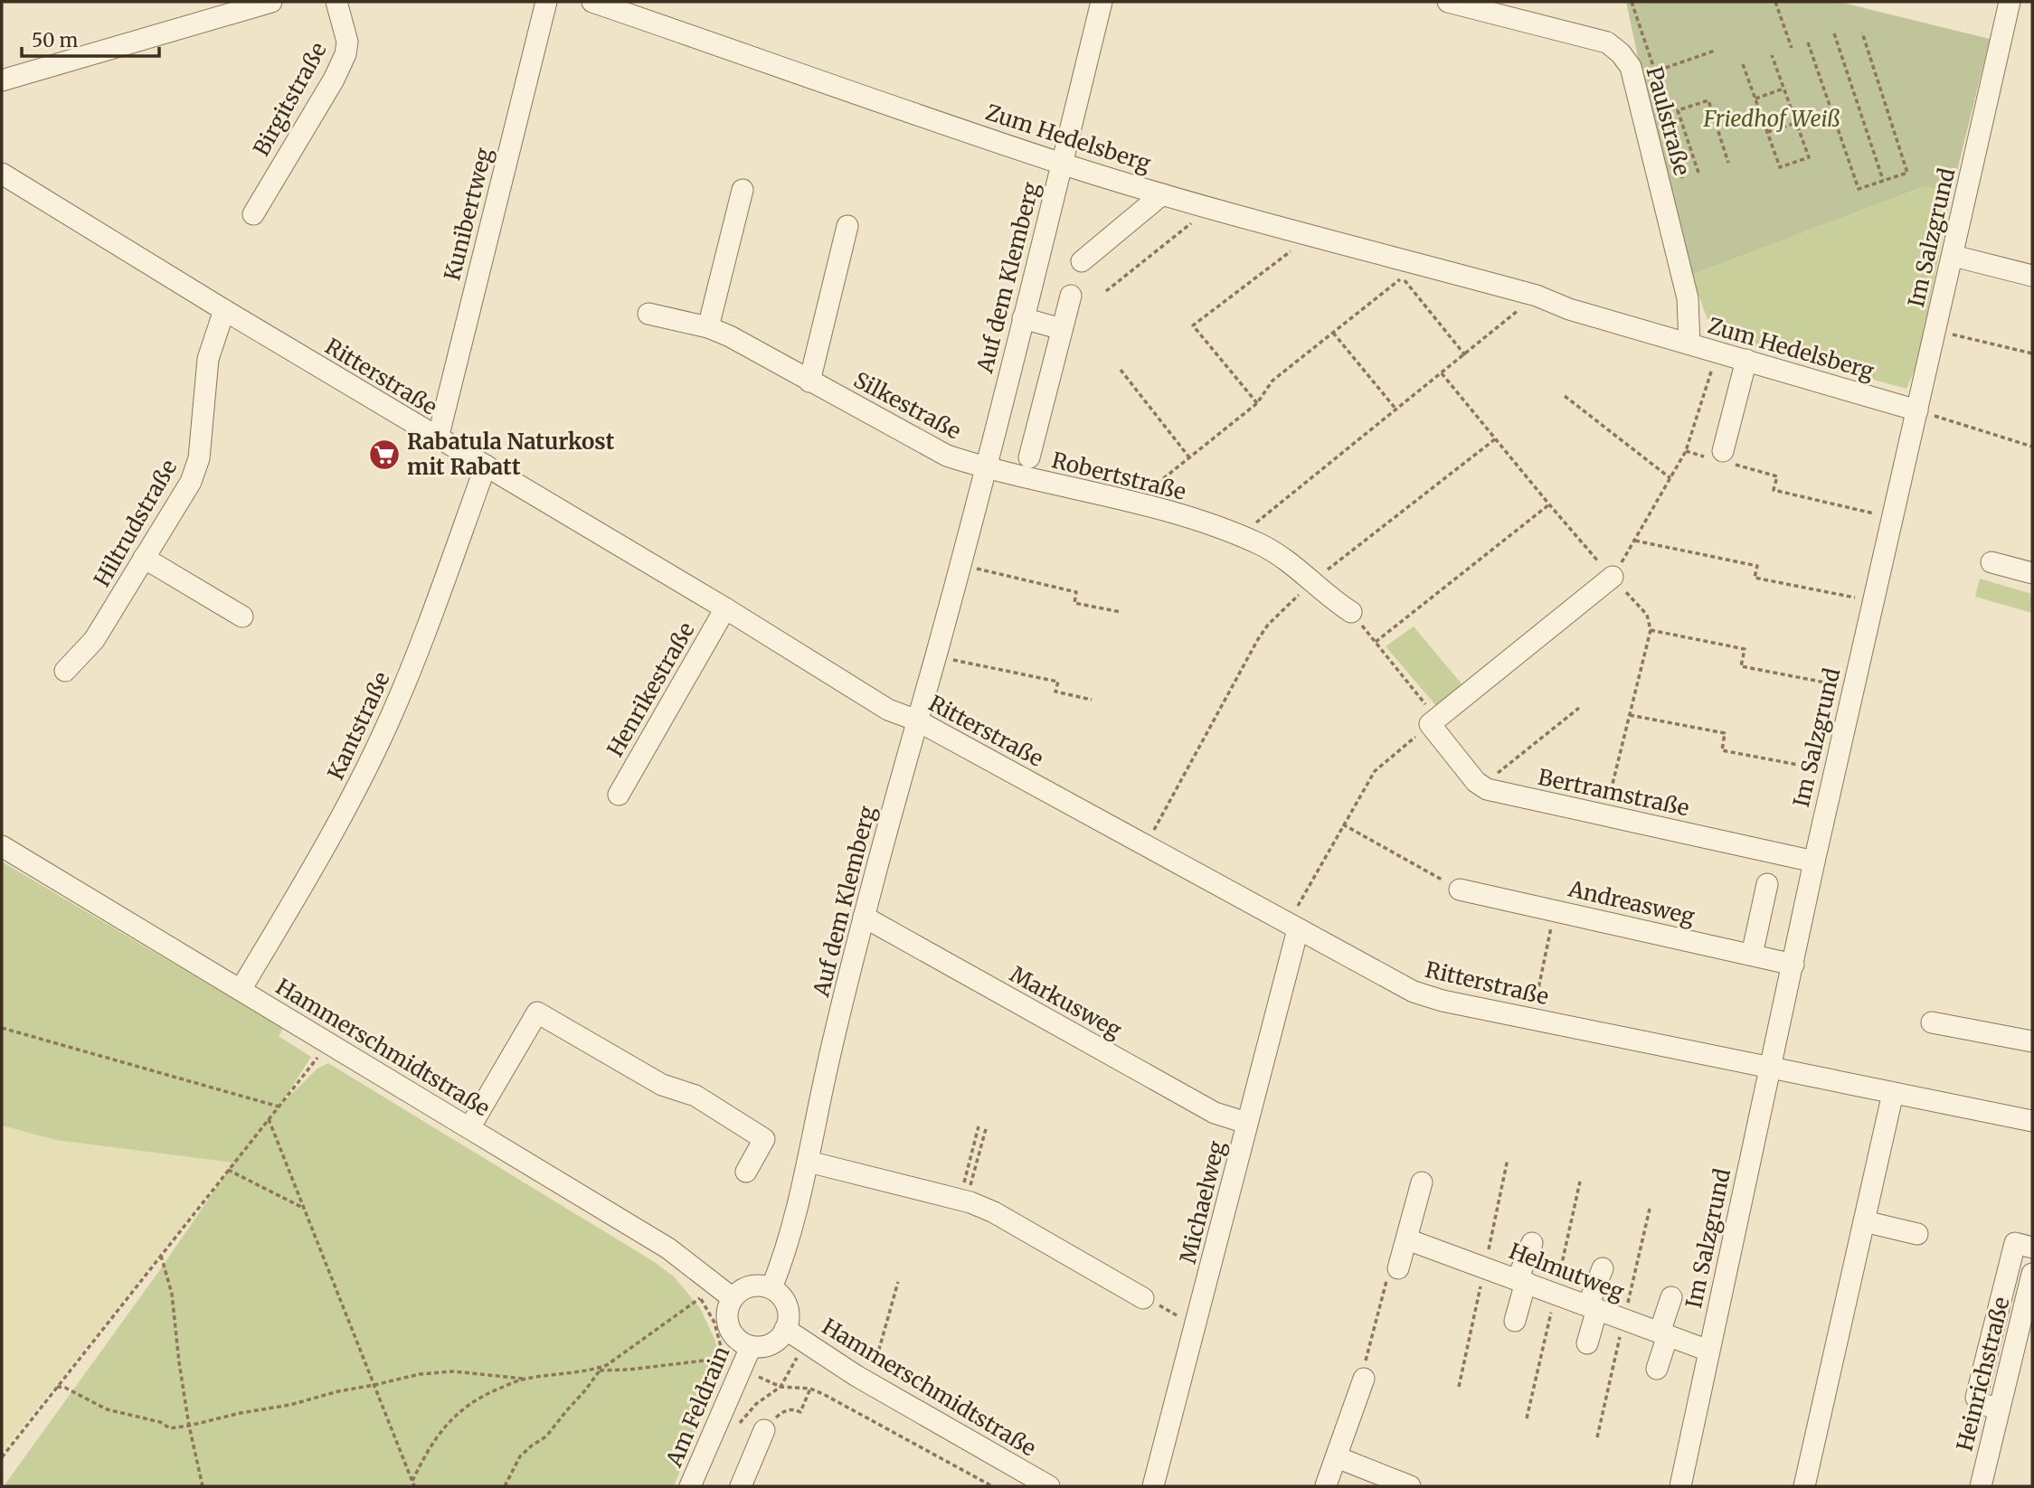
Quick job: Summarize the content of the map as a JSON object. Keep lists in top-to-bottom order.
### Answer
{
  "streets": {
    "street": [
      "Birgitstraße",
      "Paulstraße",
      "Zum Hedelsberg",
      "Kunibertweg",
      "Im Salzgrund",
      "Auf dem Klemberg",
      "Ritterstraße",
      "Silkestraße",
      "Robertstraße",
      "Hiltrudstraße",
      "Henrikestraße",
      "Kantstraße",
      "Bertramstraße",
      "Andreasweg",
      "Markusweg",
      "Hammerschmidtstraße",
      "Michaelweg",
      "Helmutweg",
      "Heinrichstraße",
      "Am Feldrain"
    ]
  },
  "crossings": [
    ["Paulstraße", "Zum Hedelsberg"],
    ["Zum Hedelsberg", "Im Salzgrund"],
    ["Zum Hedelsberg", "Auf dem Klemberg"],
    ["Kunibertweg", "Ritterstraße"],
    ["Im Salzgrund", "Ritterstraße"],
    ["Im Salzgrund", "Bertramstraße"],
    ["Im Salzgrund", "Andreasweg"],
    ["Im Salzgrund", "Helmutweg"],
    ["Auf dem Klemberg", "Ritterstraße"],
    ["Auf dem Klemberg", "Silkestraße"],
    ["Auf dem Klemberg", "Robertstraße"],
    ["Auf dem Klemberg", "Markusweg"],
    ["Auf dem Klemberg", "Hammerschmidtstraße"],
    ["Auf dem Klemberg", "Am Feldrain"],
    ["Ritterstraße", "Hiltrudstraße"],
    ["Ritterstraße", "Henrikestraße"],
    ["Ritterstraße", "Kantstraße"],
    ["Ritterstraße", "Michaelweg"],
    ["Silkestraße", "Robertstraße"],
    ["Kantstraße", "Hammerschmidtstraße"],
    ["Markusweg", "Michaelweg"],
    ["Hammerschmidtstraße", "Am Feldrain"]
  ],
  "parks": ["Friedhof Weiß"],
  "places": {
    "supermarket": ["Rabatula Naturkost mit Rabatt"]
  },
  "scale_bar": "50 m"
}
